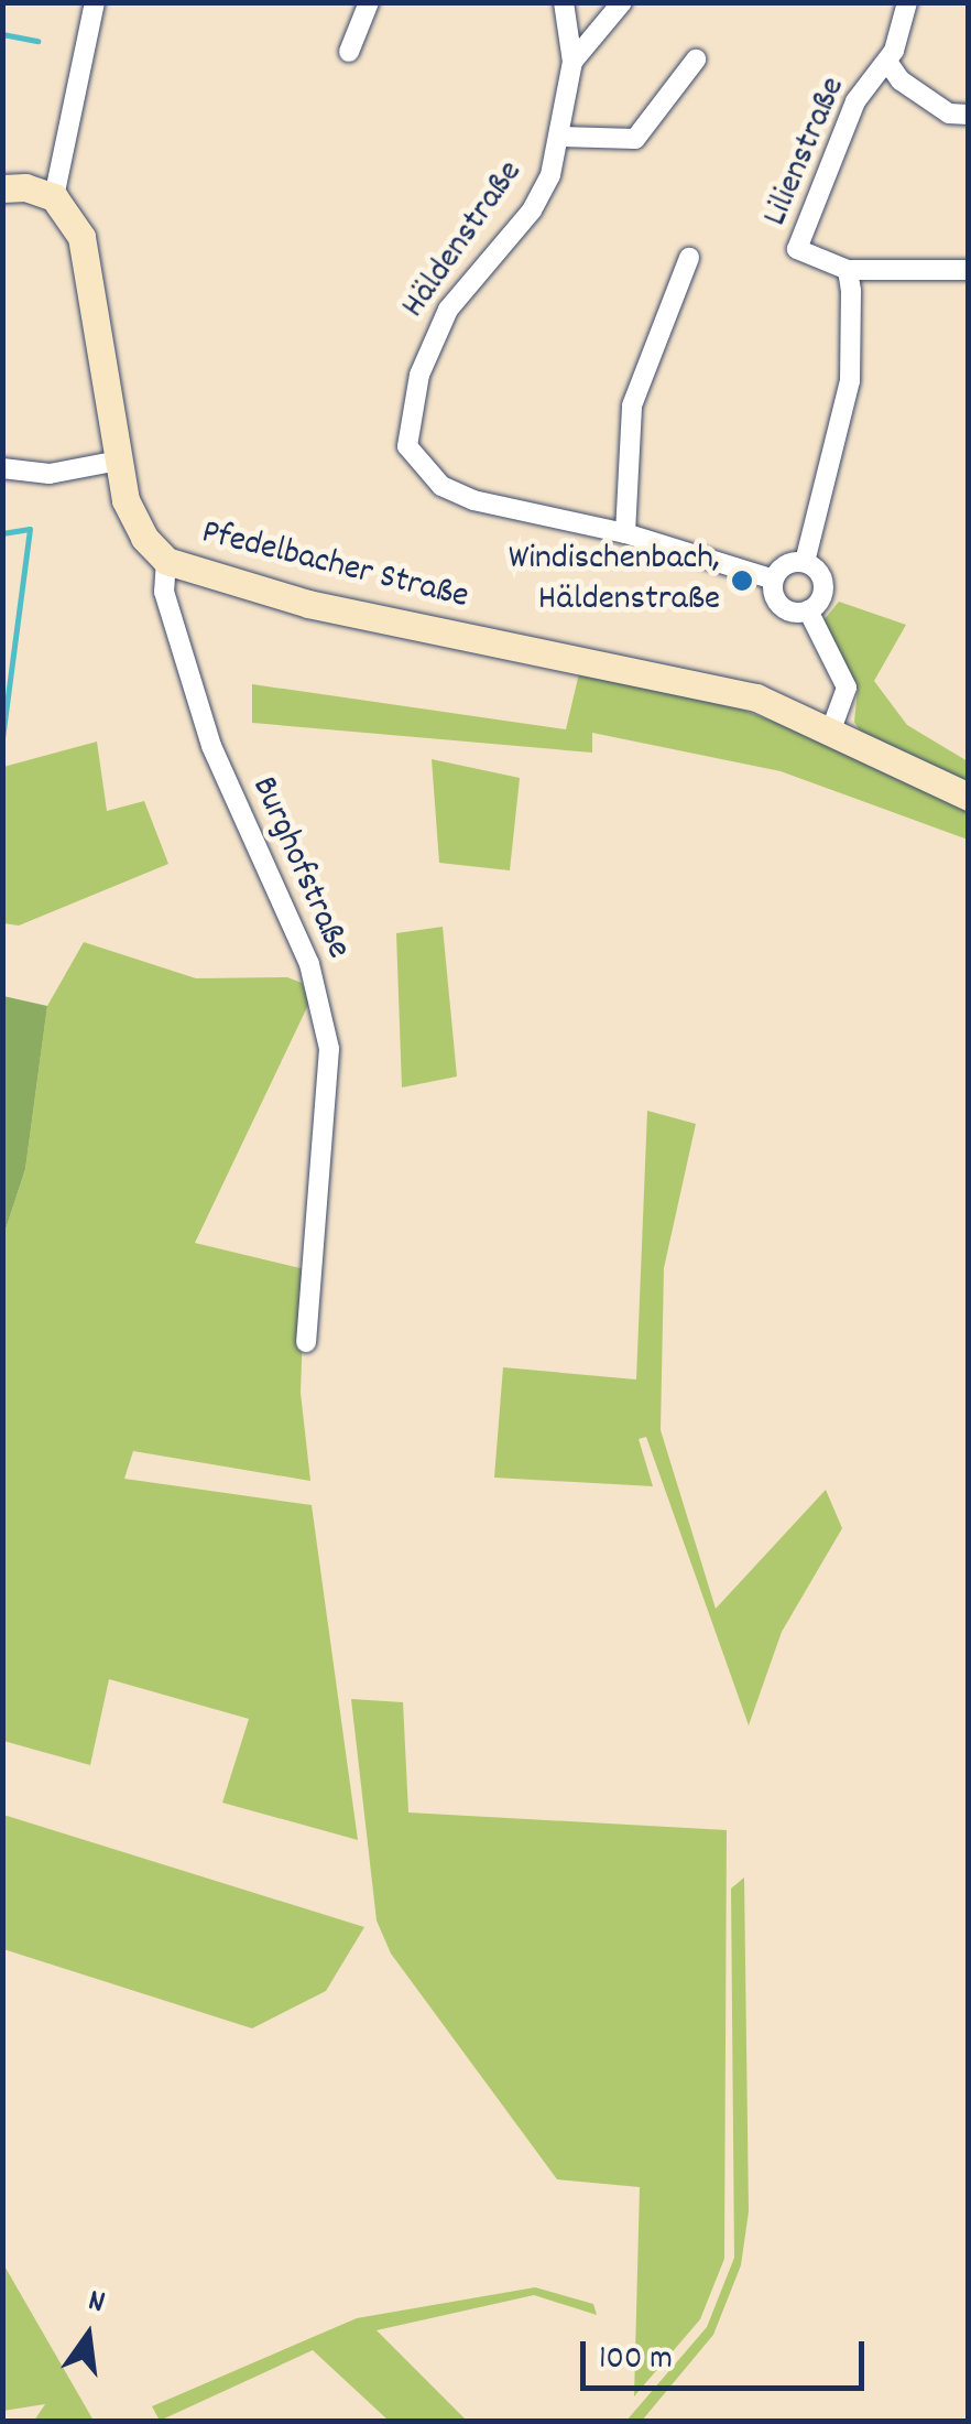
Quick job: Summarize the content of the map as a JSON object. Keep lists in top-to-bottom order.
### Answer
{
  "streets": {
    "street": [
      "Lilienstraße",
      "Häldenstraße",
      "Pfedelbacher Straße",
      "Burghofstraße"
    ]
  },
  "crossings": [
    ["Pfedelbacher Straße", "Burghofstraße"]
  ],
  "places": ["Windischenbach, Häldenstraße"],
  "scale_bar": "100 m",
  "north": "top"
}
